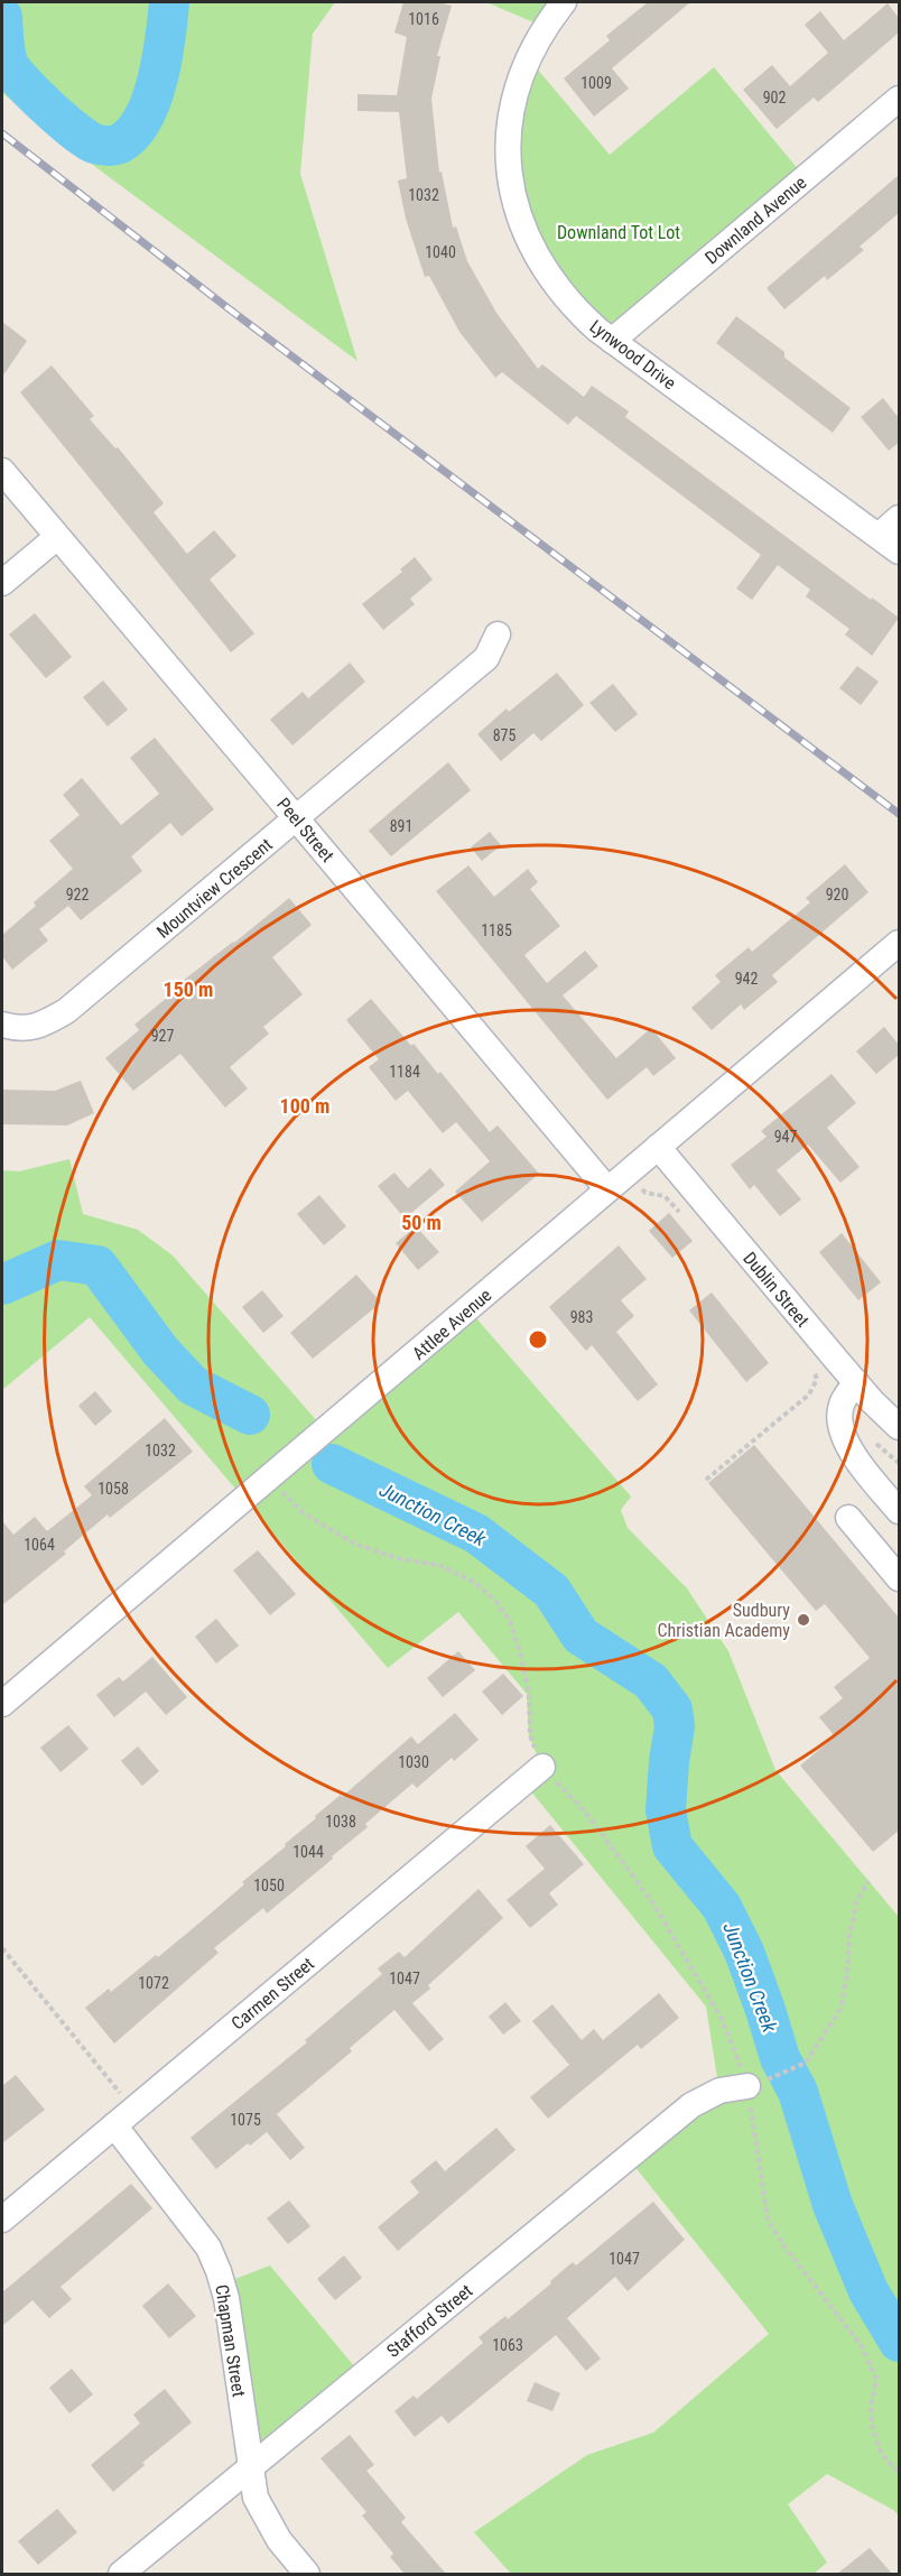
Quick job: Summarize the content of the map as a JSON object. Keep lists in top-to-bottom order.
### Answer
{
  "streets": {
    "street": [
      "Downland Avenue",
      "Lynwood Drive",
      "Peel Street",
      "Mountview Crescent",
      "Dublin Street",
      "Attlee Avenue",
      "Carmen Street",
      "Stafford Street",
      "Chapman Street"
    ]
  },
  "crossings": [
    ["Downland Avenue", "Lynwood Drive"],
    ["Peel Street", "Mountview Crescent"],
    ["Peel Street", "Attlee Avenue"],
    ["Dublin Street", "Attlee Avenue"],
    ["Carmen Street", "Chapman Street"],
    ["Stafford Street", "Chapman Street"]
  ],
  "water": ["Junction Creek"],
  "parks": ["Downland Tot Lot"],
  "places": ["Sudbury Christian Academy"],
  "house_numbers": [
    "1016",
    "1009",
    "902",
    "1032",
    "1040",
    "875",
    "891",
    "922",
    "920",
    "1185",
    "942",
    "927",
    "1184",
    "947",
    "983",
    "1032",
    "1058",
    "1064",
    "1030",
    "1038",
    "1044",
    "1050",
    "1047",
    "1072",
    "1075",
    "1047",
    "1063"
  ],
  "rings": ["150 m", "100 m", "50 m"]
}
